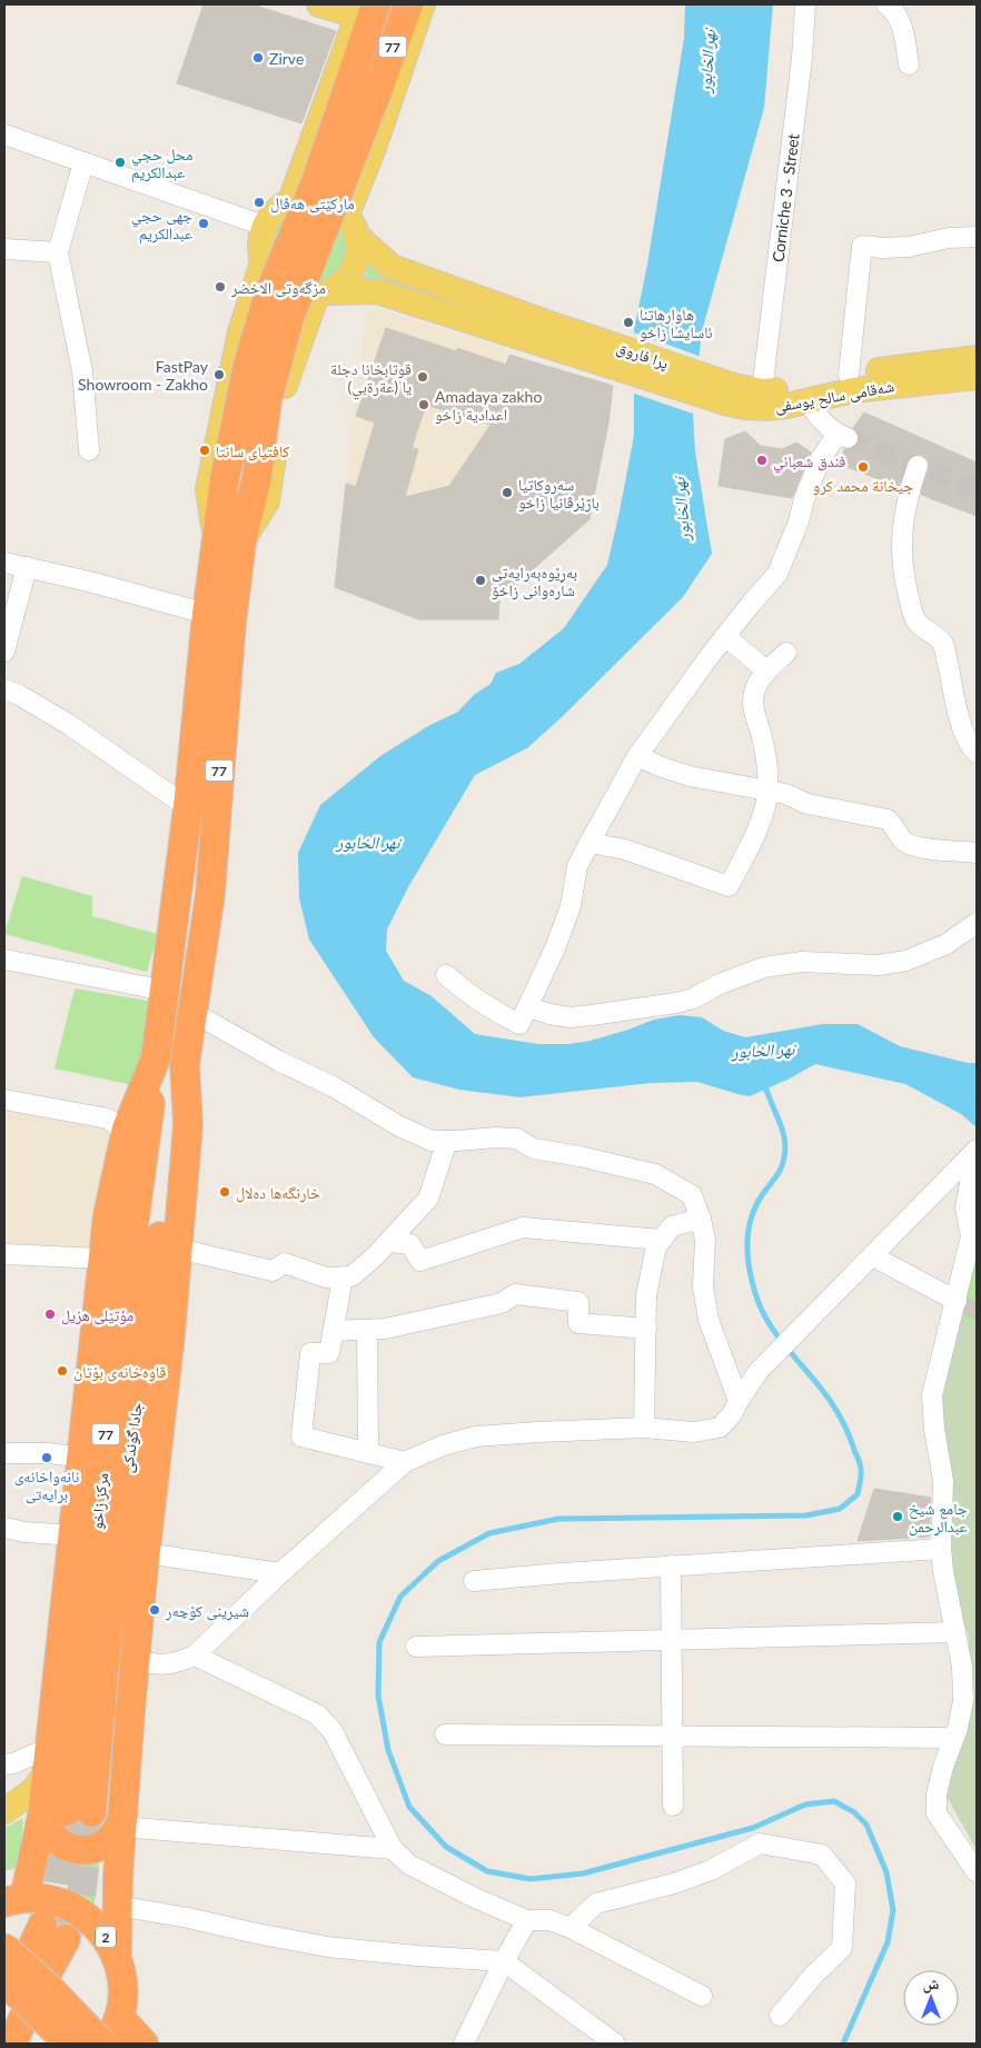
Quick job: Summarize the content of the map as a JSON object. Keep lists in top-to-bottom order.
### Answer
{
  "streets": {
    "highway": [
      "77",
      "جادا گوندکی",
      "مركز زاخو",
      "2"
    ],
    "main road": ["پرا فاروق", "شەقامی سالح یوسفی"],
    "street": ["Corniche 3 - Street"]
  },
  "crossings": [
    ["77", "جادا گوندکی"],
    ["77", "مركز زاخو"],
    ["Corniche 3 - Street", "شەقامی سالح یوسفی"],
    ["پرا فاروق", "شەقامی سالح یوسفی"],
    ["جادا گوندکی", "مركز زاخو"]
  ],
  "water": ["نهر الخابور"],
  "places": [
    "Zirve",
    "محل حجي عبدالكريم",
    "مارکێتی هەڤال",
    "جهى حجي عبدالكريم",
    "مزگەوتی الاخضر",
    "هاوارهاتنا ئاسایشا زاخو",
    "FastPay Showroom - Zakho",
    "قوتابخانا دجلة يا (عةرةبي)",
    "Amadaya zakho اعدادية زاخو",
    "کافتیای سانتا",
    "فندق شعباني",
    "جيخانة محمد كرو",
    "سه‌روكاتيا باژێرڤانيا زاخو",
    "بەڕێوەبەرایەتی شارەوانی زاخۆ",
    "خارنگەها دەلال",
    "مۆتێلی هزیل",
    "قاوەخانەی بۆتان",
    "نانەواخانەی برایەتی",
    "جامع شيخ عبدالرحمن",
    "شیرینی کۆچەر"
  ],
  "north": "top"
}
